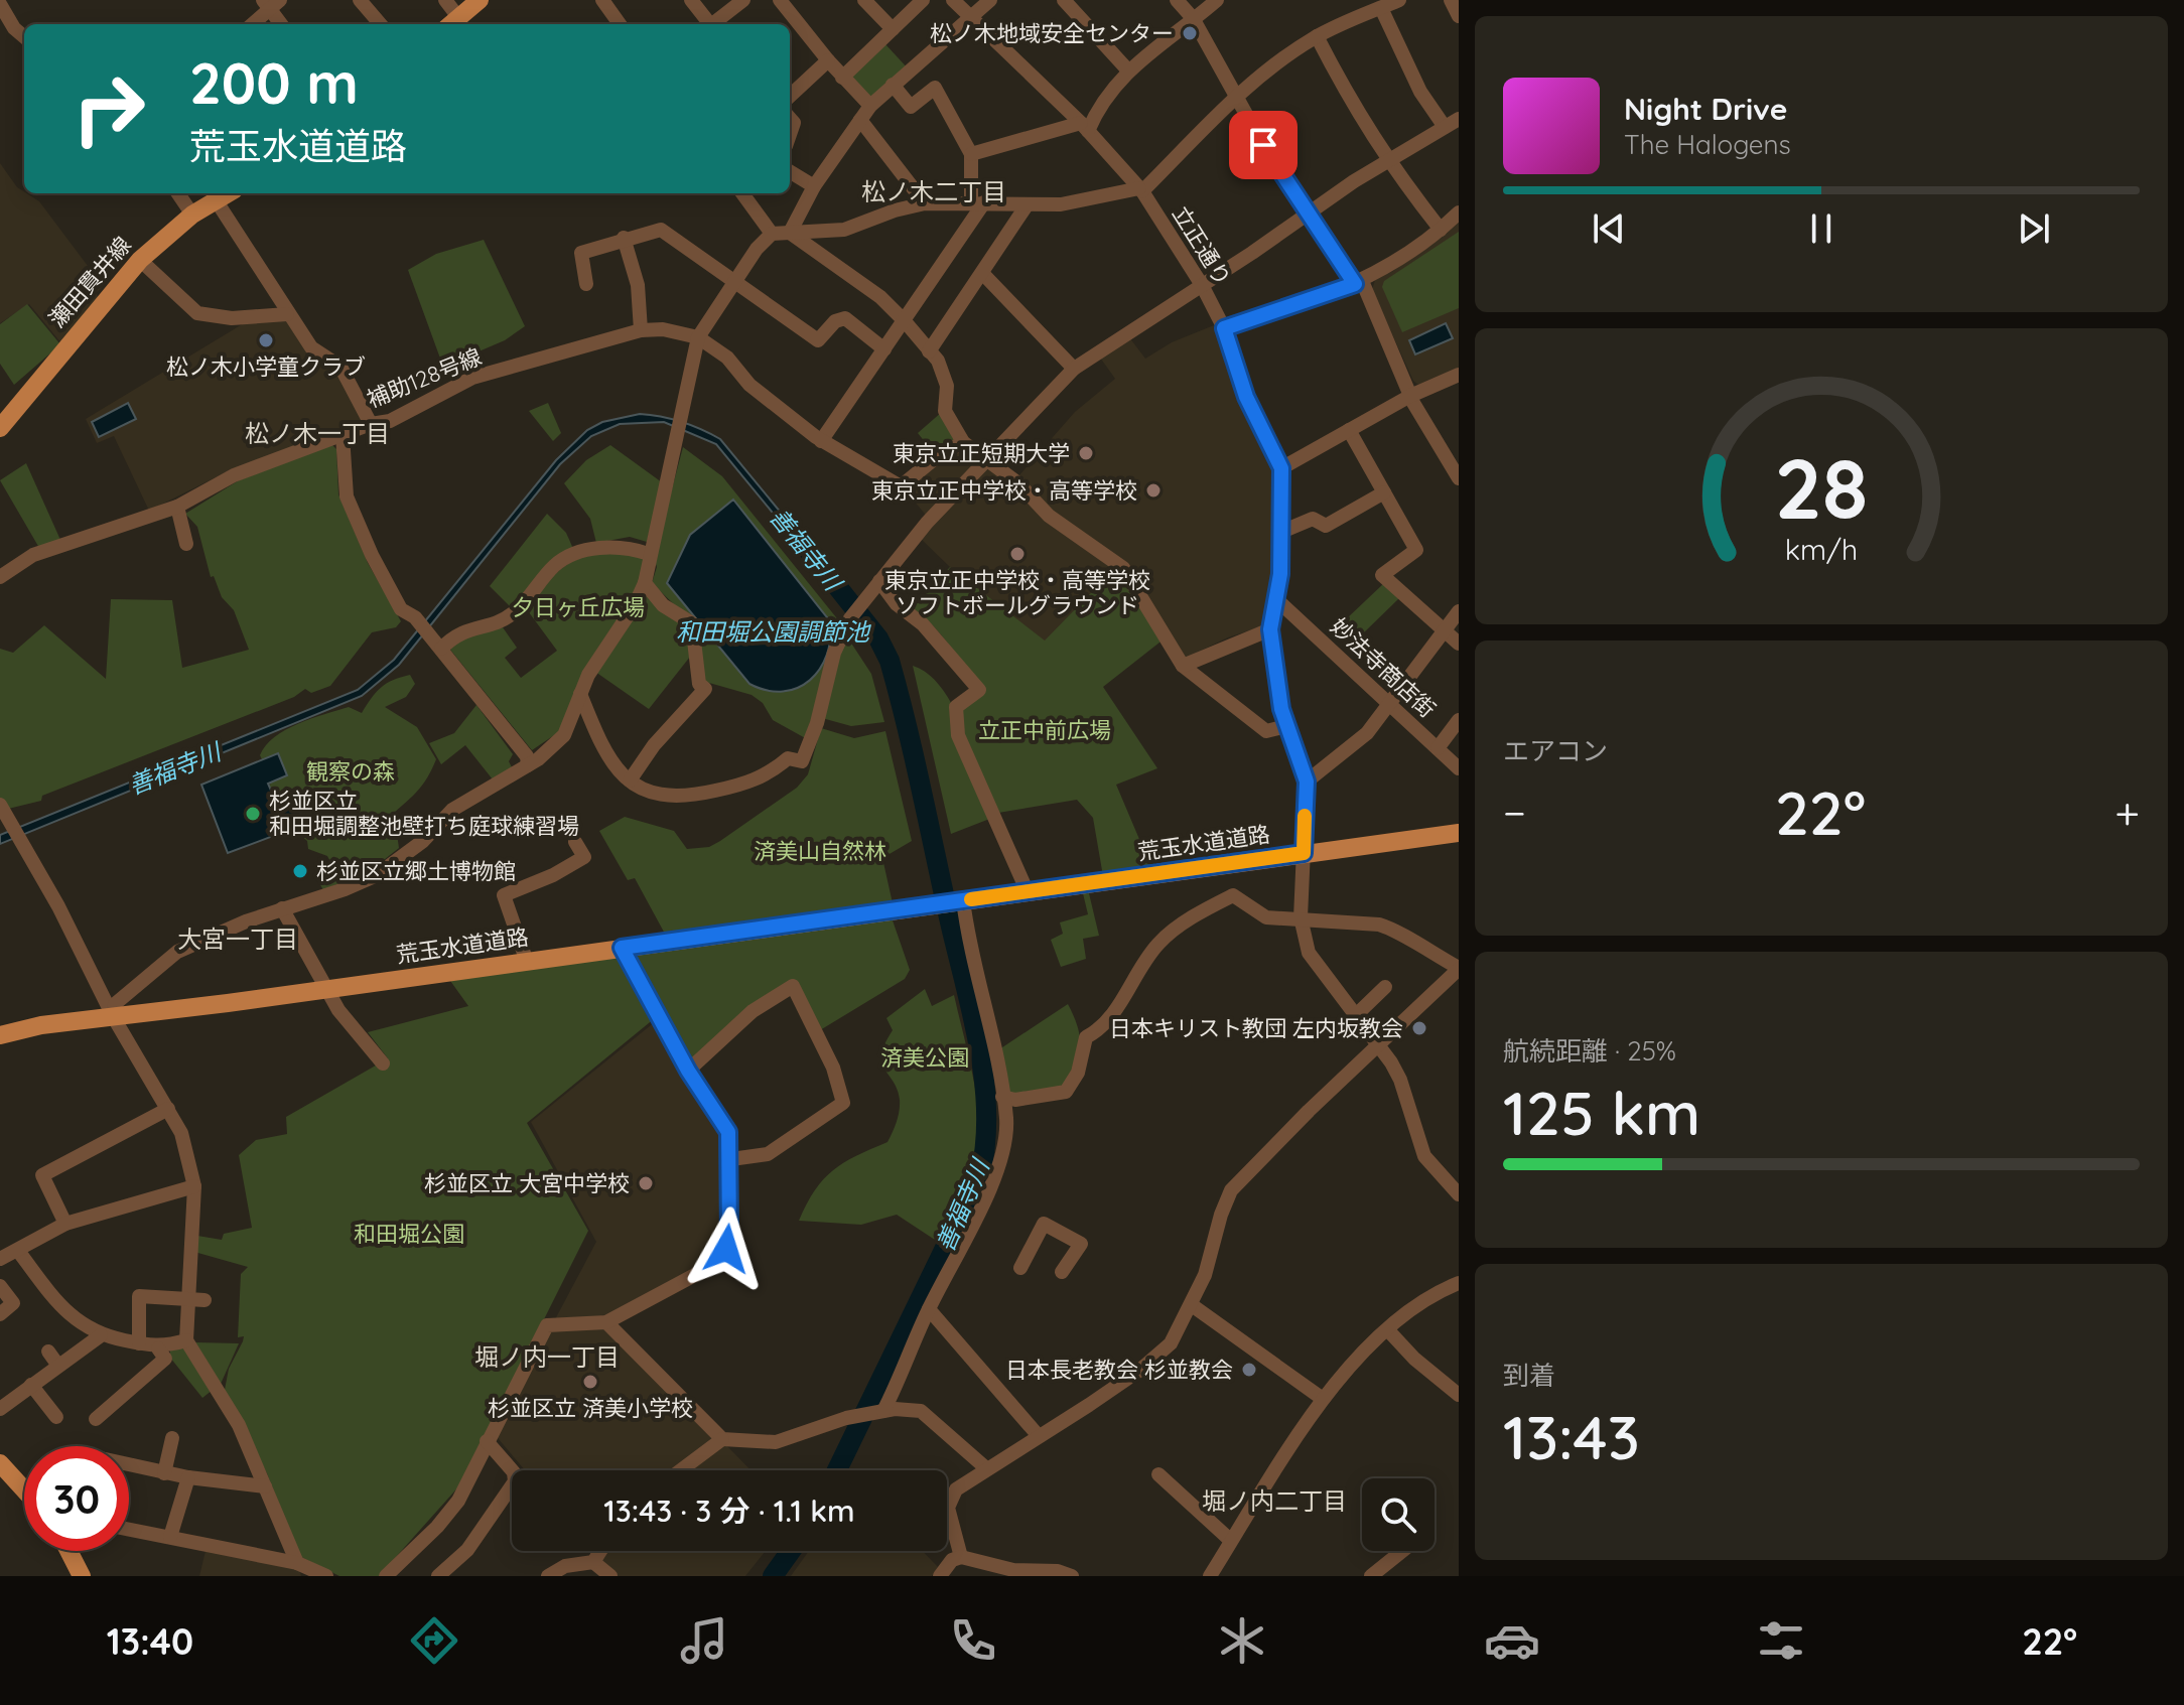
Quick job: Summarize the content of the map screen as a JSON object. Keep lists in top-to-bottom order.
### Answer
{
  "streets": {
    "main road": ["瀬田貫井線", "荒玉水道道路"],
    "street": ["立正通り", "補助128号線", "妙法寺商店街"]
  },
  "crossings": [
    ["立正通り", "妙法寺商店街"]
  ],
  "districts": [
    "松ノ木二丁目",
    "松ノ木一丁目",
    "大宮一丁目",
    "堀ノ内一丁目",
    "堀ノ内二丁目"
  ],
  "water": ["善福寺川", "和田堀公園調節池"],
  "parks": [
    "夕日ヶ丘広場",
    "立正中前広場",
    "観察の森",
    "済美山自然林",
    "済美公園",
    "和田堀公園"
  ],
  "places": [
    "松ノ木地域安全センター",
    "松ノ木小学童クラブ",
    "東京立正短期大学",
    "東京立正中学校・高等学校",
    "東京立正中学校・高等学校 ソフトボールグラウンド",
    "杉並区立 和田堀調整池壁打ち庭球練習場",
    "杉並区立郷土博物館",
    "日本キリスト教団 左内坂教会",
    "杉並区立 大宮中学校",
    "日本長老教会 杉並教会",
    "杉並区立 済美小学校"
  ],
  "page": {
    "turn": ["200 m", "荒玉水道道路"],
    "song": ["Night Drive", "The Halogens"],
    "tile": [
      "エアコン",
      ["航続距離 · 25%", "125 km"],
      ["到着", "13:43"]
    ],
    "heat": ["−", "22°", "+"],
    "limit": "30",
    "trip": "13:43 · 3 分 · 1.1 km",
    "tabs": ["13:40", "22°"],
    "gauge": ["28", "km/h"]
  }
}
